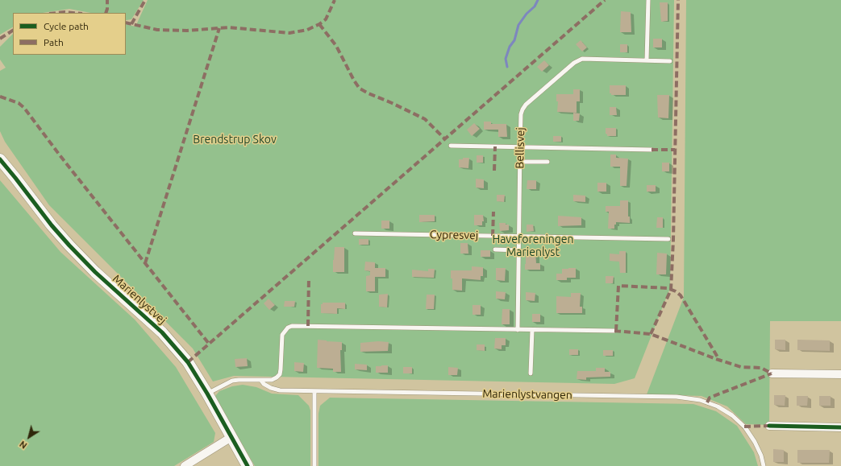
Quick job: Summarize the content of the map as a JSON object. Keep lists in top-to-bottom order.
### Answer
{
  "streets": {
    "street": ["Marienlystvej"],
    "lane": ["Bellisvej", "Cypresvej", "Marienlystvangen"]
  },
  "crossings": [
    ["Bellisvej", "Cypresvej"]
  ],
  "parks": ["Brendstrup Skov", "Haveforeningen Marienlyst"],
  "legend": ["Cycle path", "Path"],
  "north": "bottom left"
}
